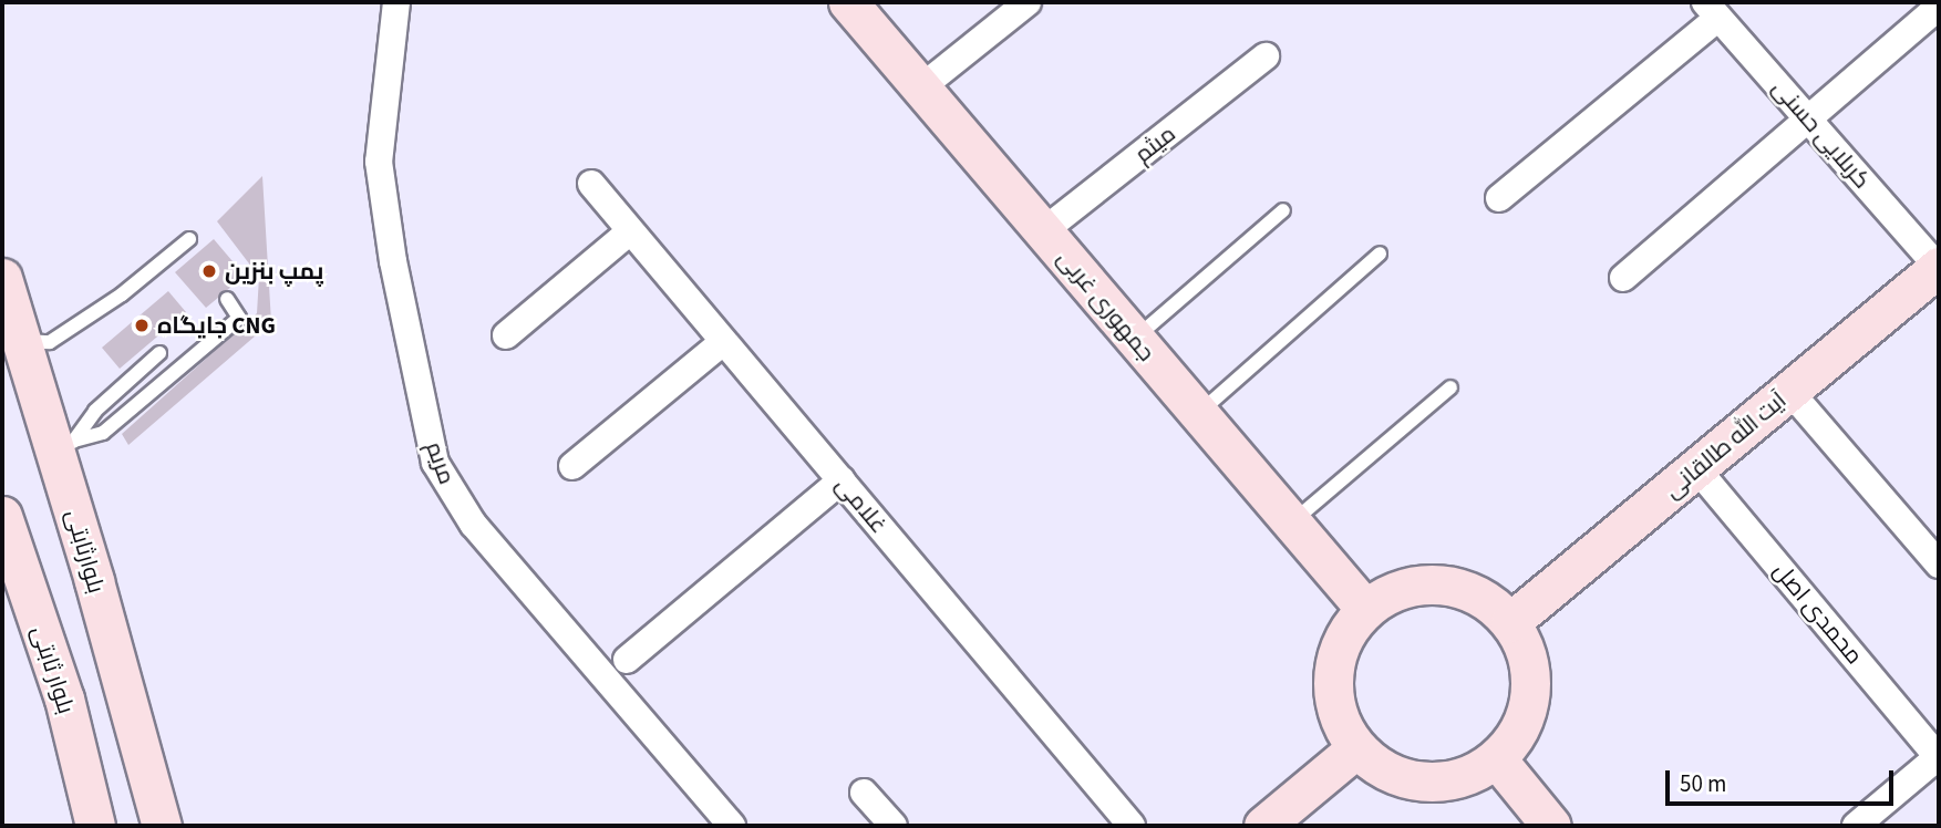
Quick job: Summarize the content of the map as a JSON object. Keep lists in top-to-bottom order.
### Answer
{
  "streets": {
    "street": [
      "کربلایی حسنی",
      "میثم",
      "جمهوری غربی",
      "آیت الله طالقانی",
      "مریم",
      "غلامی",
      "بلوارثابتی",
      "محمدی اصل",
      "بلوار ثابتی"
    ]
  },
  "crossings": [
    ["کربلایی حسنی", "آیت الله طالقانی"],
    ["میثم", "جمهوری غربی"],
    ["جمهوری غربی", "آیت الله طالقانی"],
    ["آیت الله طالقانی", "محمدی اصل"]
  ],
  "places": ["پمپ بنزین", "جایگاه CNG"],
  "scale_bar": "50 m"
}
